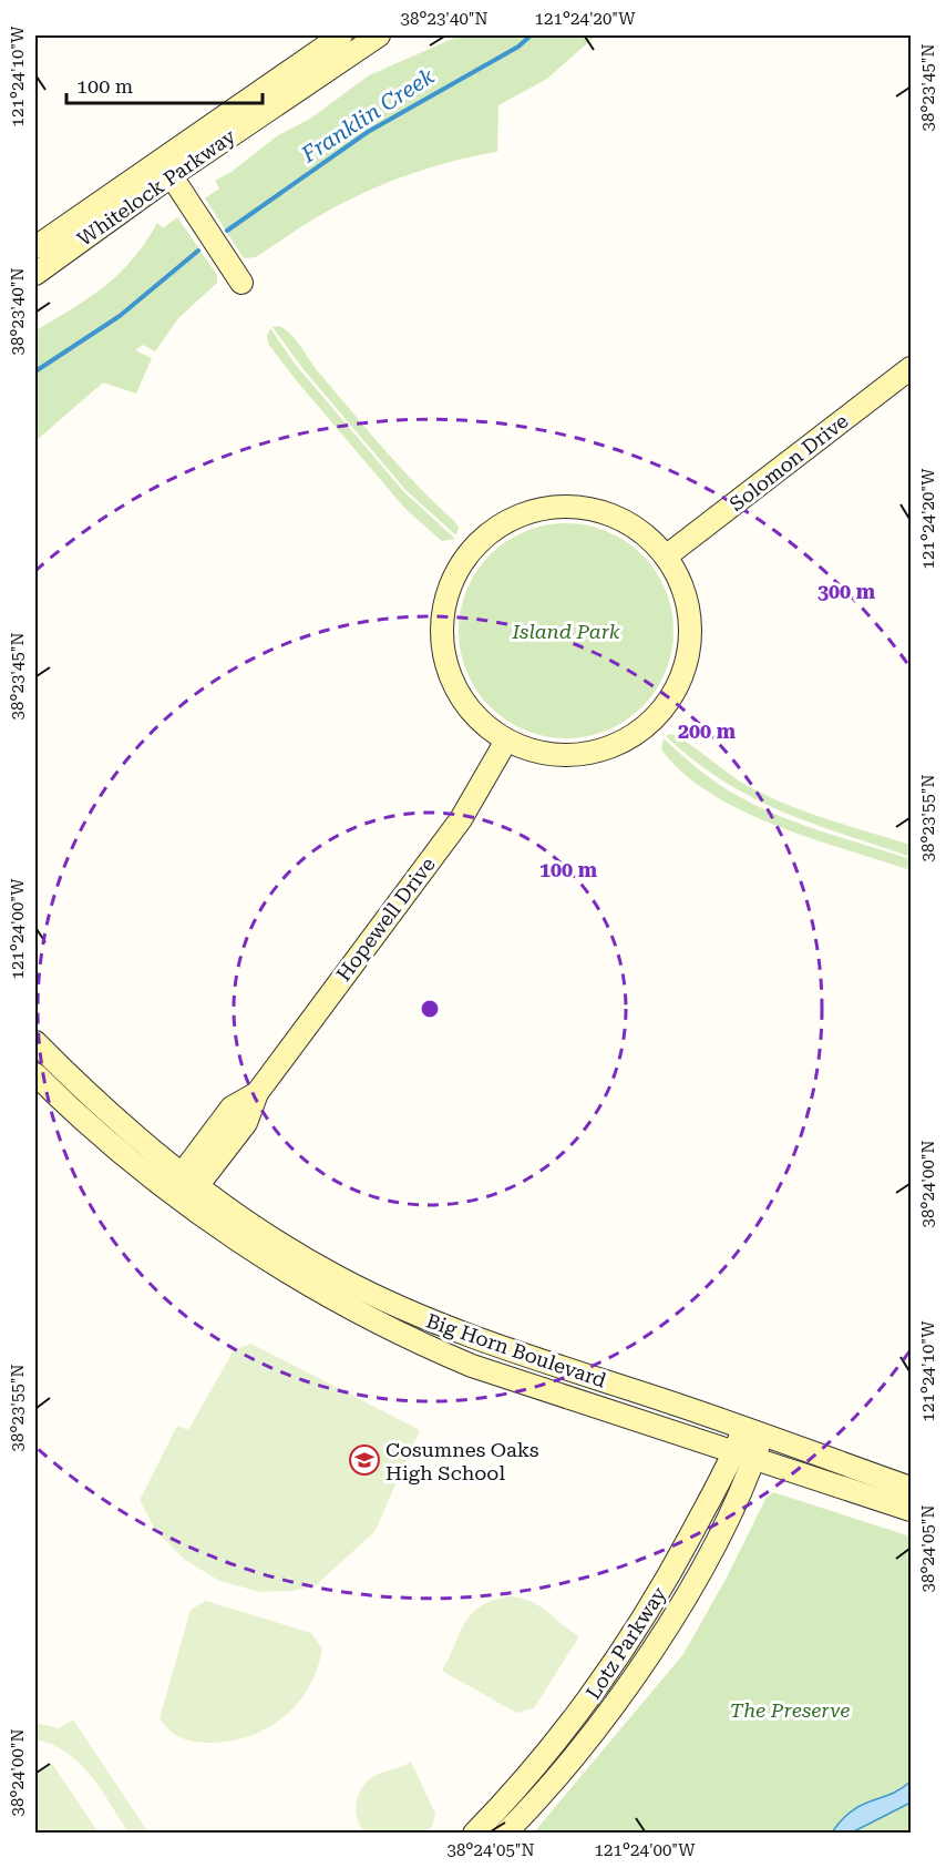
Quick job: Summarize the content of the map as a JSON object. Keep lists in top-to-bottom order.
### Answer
{
  "streets": {
    "main road": [
      "Whitelock Parkway",
      "Solomon Drive",
      "Hopewell Drive",
      "Big Horn Boulevard",
      "Lotz Parkway"
    ]
  },
  "crossings": [
    ["Hopewell Drive", "Big Horn Boulevard"],
    ["Big Horn Boulevard", "Lotz Parkway"]
  ],
  "water": ["Franklin Creek"],
  "parks": ["Island Park", "The Preserve"],
  "places": {
    "school or university": ["Cosumnes Oaks High School"]
  },
  "scale_bar": "100 m",
  "coordinates": [
    "38°23'40\"N",
    "121°24'20\"W",
    "121°24'10\"W",
    "38°23'45\"N",
    "38°23'55\"N",
    "121°24'00\"W",
    "38°24'00\"N",
    "38°24'05\"N"
  ],
  "rings": ["300 m", "200 m", "100 m"]
}
